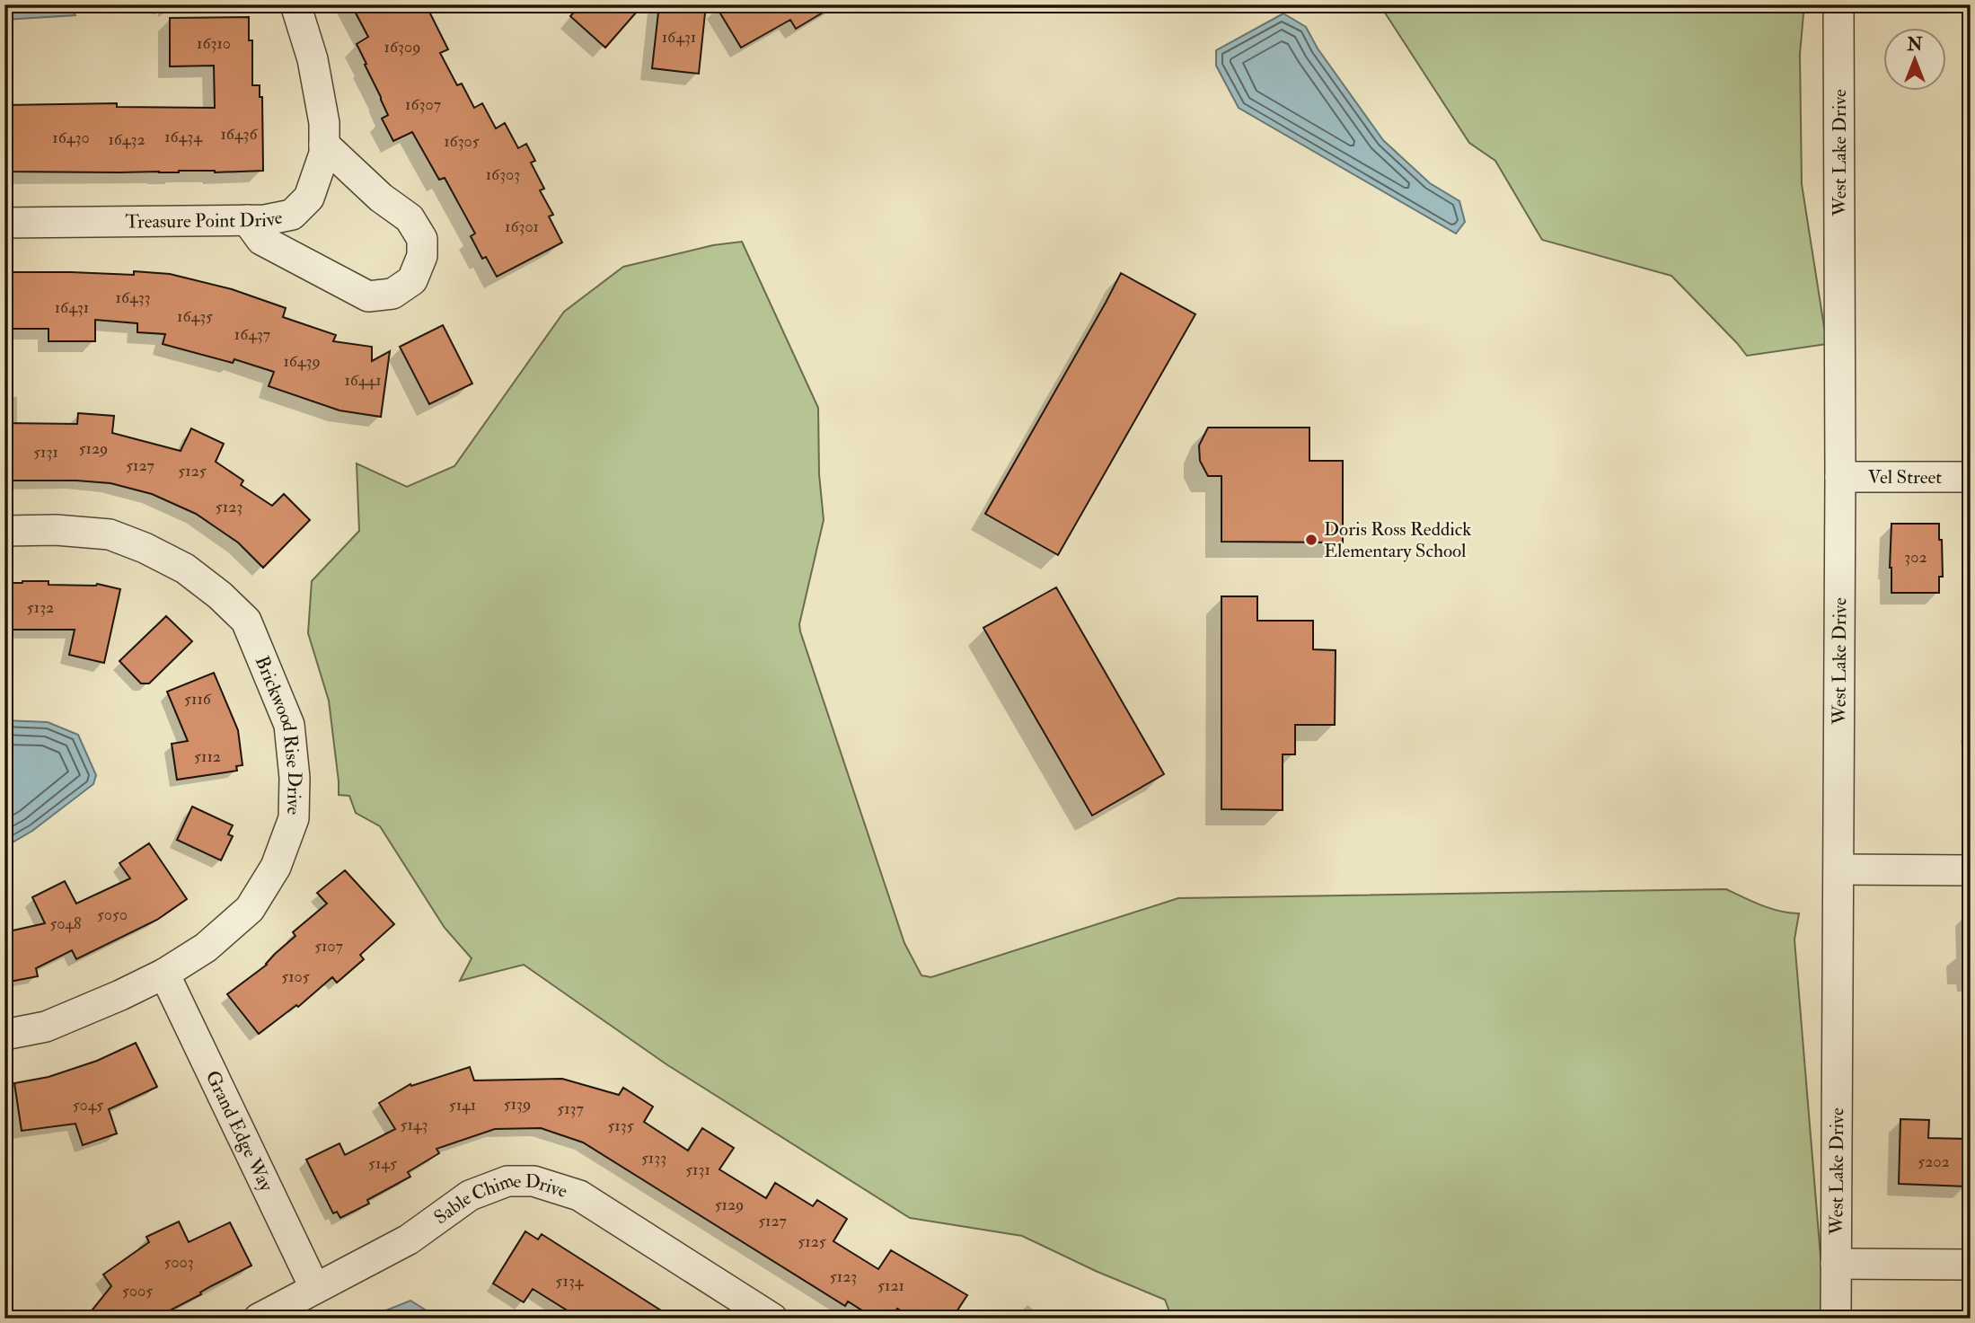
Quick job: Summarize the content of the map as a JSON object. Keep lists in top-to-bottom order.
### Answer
{
  "streets": {
    "street": [
      "West Lake Drive",
      "Treasure Point Drive",
      "Vel Street",
      "Brickwood Rise Drive",
      "Grand Edge Way",
      "Sable Chime Drive"
    ]
  },
  "crossings": [
    ["West Lake Drive", "Vel Street"],
    ["Brickwood Rise Drive", "Grand Edge Way"],
    ["Grand Edge Way", "Sable Chime Drive"]
  ],
  "places": ["Doris Ross Reddick Elementary School"],
  "house_numbers": [
    "16431",
    "16310",
    "16309",
    "16307",
    "16436",
    "16434",
    "16430",
    "16432",
    "16305",
    "16303",
    "16301",
    "16433",
    "16431",
    "16435",
    "16437",
    "16439",
    "16441",
    "5129",
    "5131",
    "5127",
    "5125",
    "5123",
    "302",
    "5132",
    "5116",
    "5112",
    "5050",
    "5048",
    "5107",
    "5105",
    "5139",
    "5045",
    "5141",
    "5137",
    "5143",
    "5135",
    "5133",
    "5202",
    "5145",
    "5131",
    "5129",
    "5127",
    "5125",
    "5003",
    "5123",
    "5134",
    "5121",
    "5005"
  ],
  "north": "top"
}
